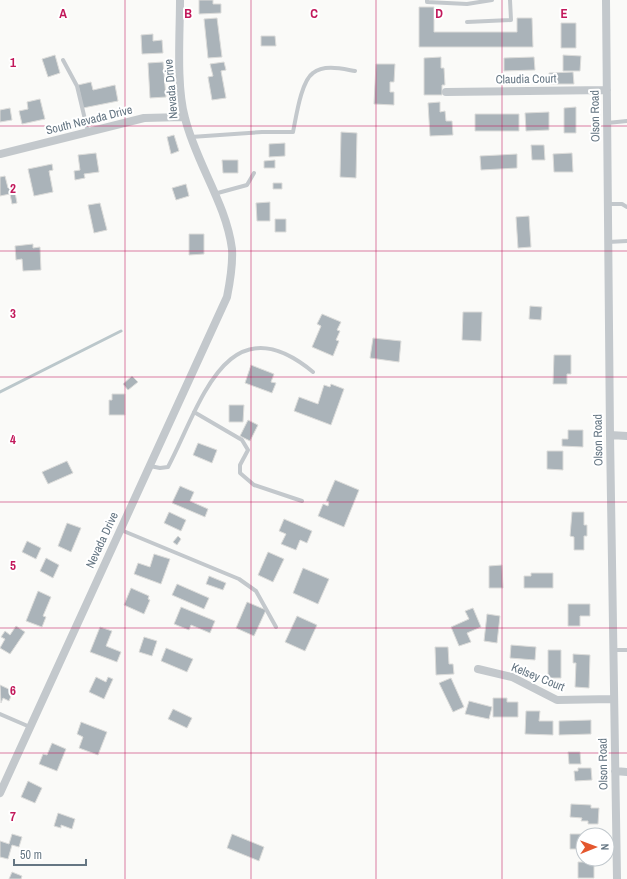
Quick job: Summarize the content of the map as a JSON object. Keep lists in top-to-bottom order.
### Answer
{
  "streets": {
    "street": [
      "Claudia Court",
      "Nevada Drive",
      "Olson Road",
      "South Nevada Drive",
      "Kelsey Court"
    ]
  },
  "crossings": [
    ["Claudia Court", "Olson Road"],
    ["Nevada Drive", "South Nevada Drive"],
    ["Olson Road", "Kelsey Court"]
  ],
  "scale_bar": "50 m",
  "north": "right",
  "grid": {
    "columns": [
      "A",
      "B",
      "C",
      "D",
      "E"
    ],
    "rows": [
      "1",
      "2",
      "3",
      "4",
      "5",
      "6",
      "7"
    ]
  }
}
